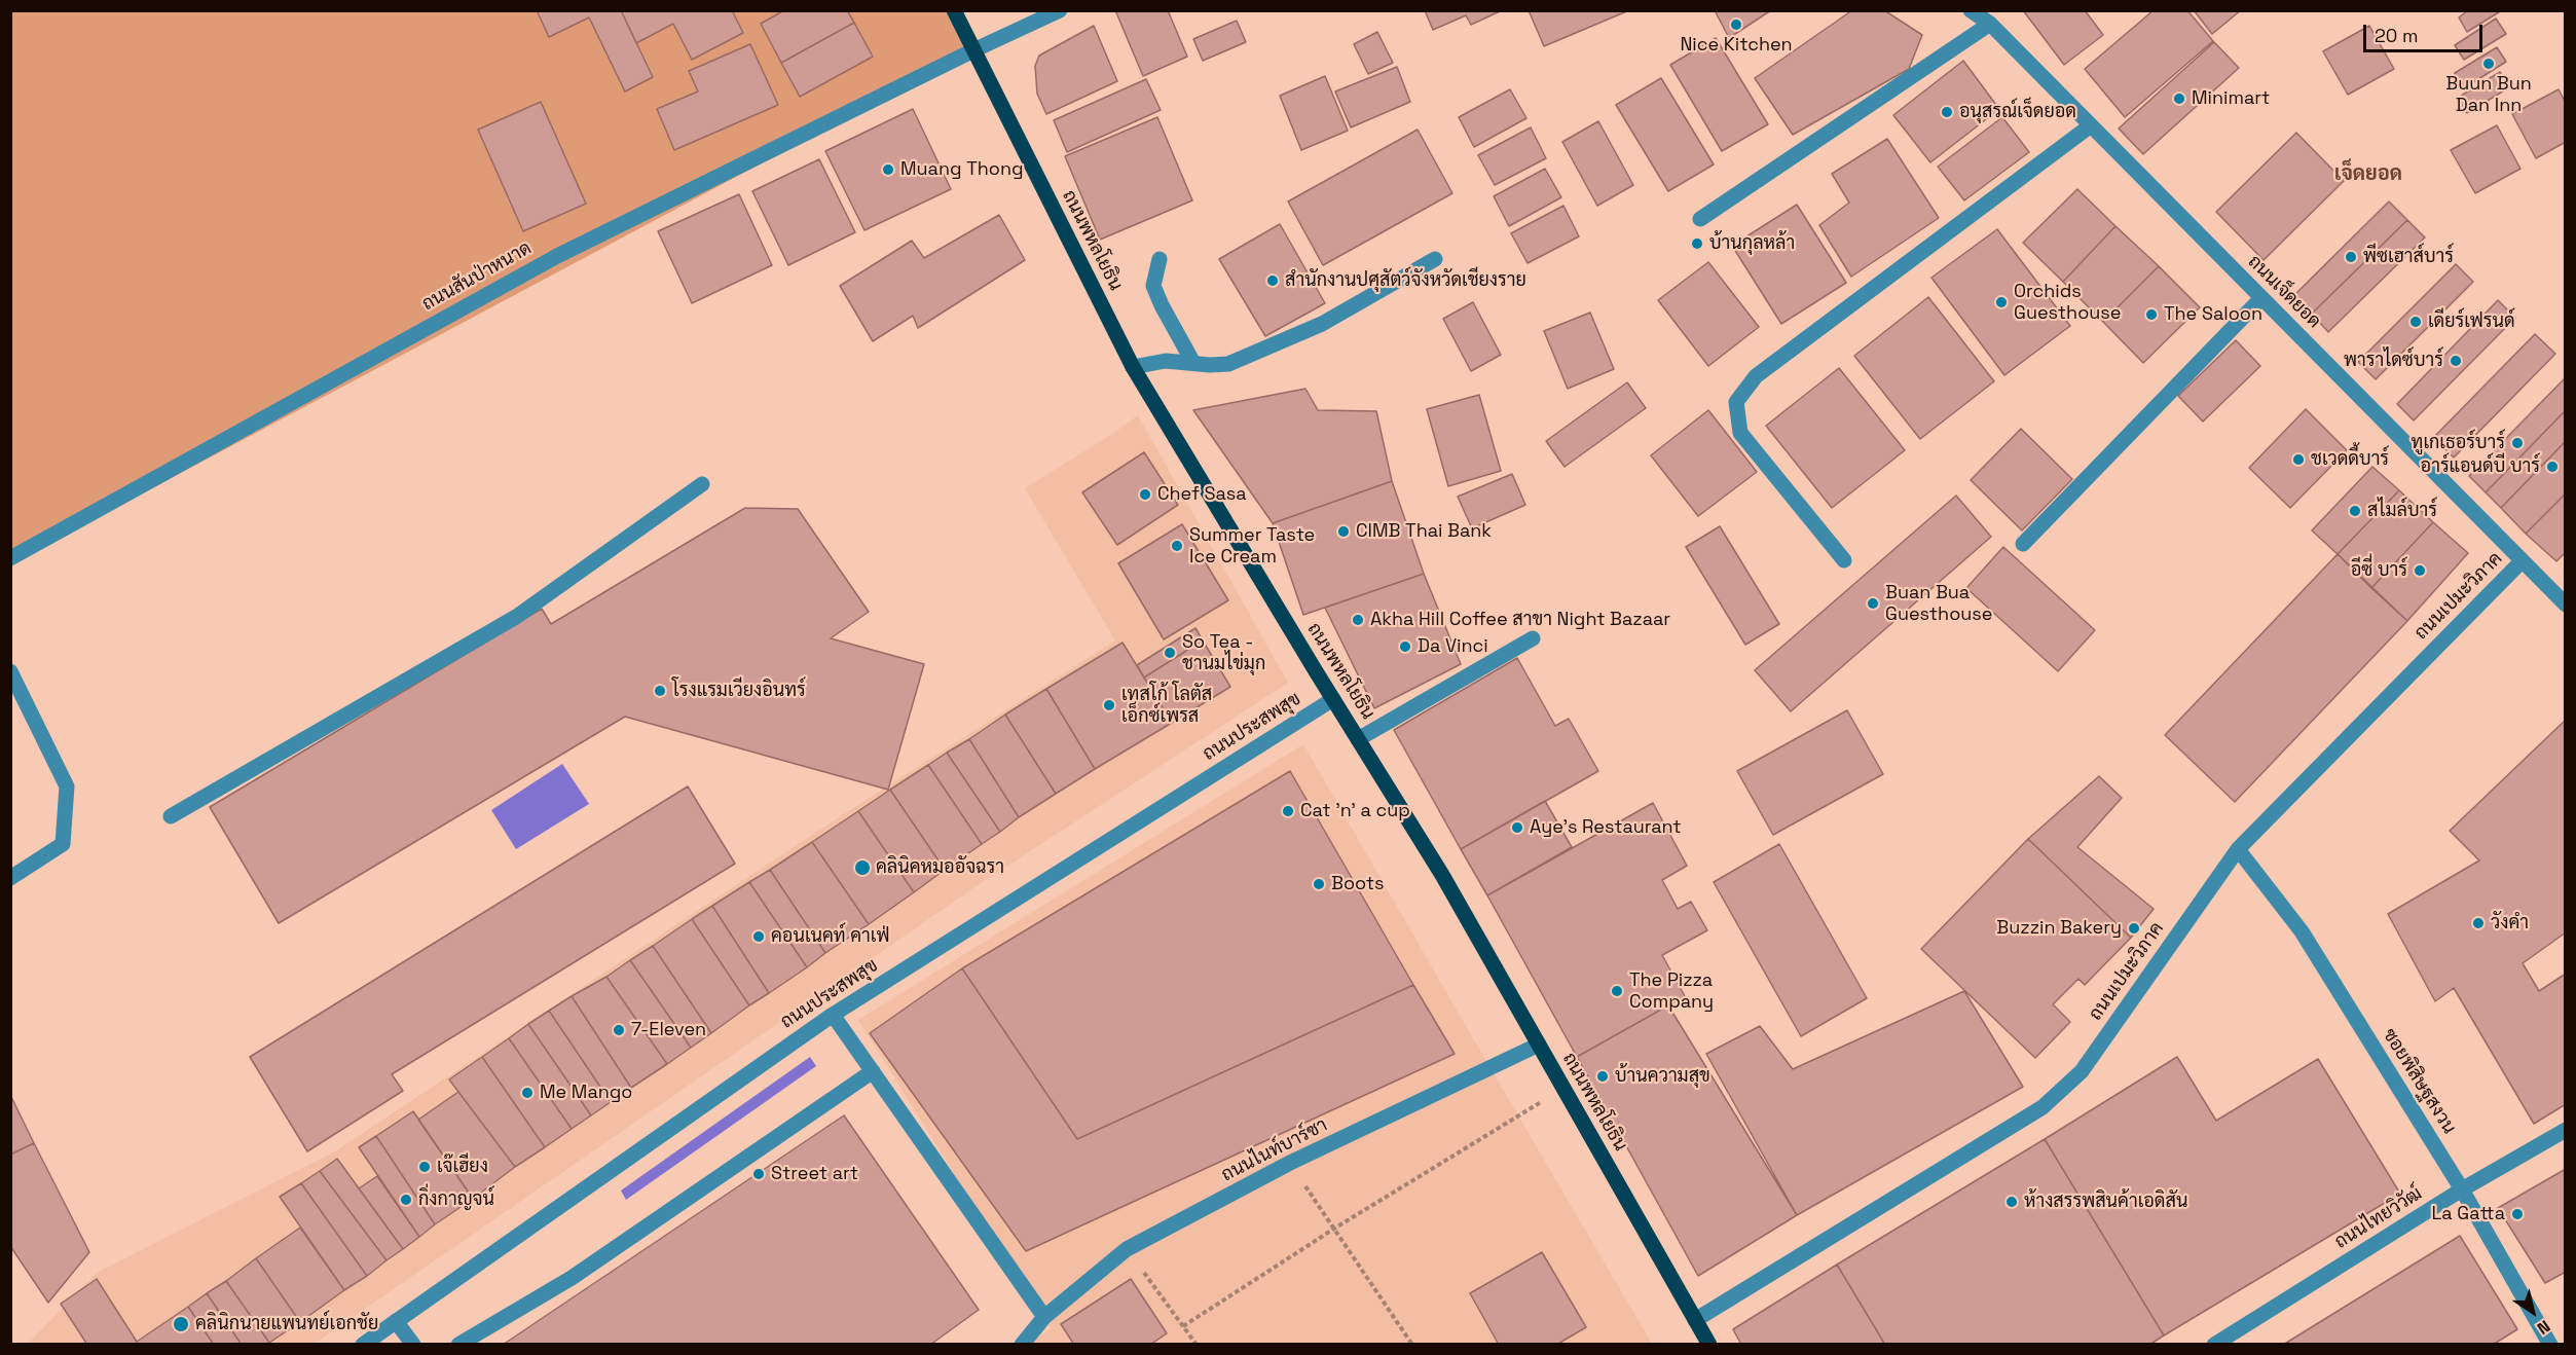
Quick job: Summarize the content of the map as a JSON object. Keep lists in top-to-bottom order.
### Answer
{
  "streets": {
    "main road": ["ถนนพหลโยธิน"],
    "street": [
      "ถนนสันป่าหนาด",
      "ถนนเจ็ดยอด",
      "ถนนเปมะวิภาค",
      "ถนนประสพสุข",
      "ซอยพิสิษฐสงวน",
      "ถนนไนท์บาร์ซา",
      "ถนนไทยวิวัฒ์"
    ]
  },
  "crossings": [
    ["ถนนพหลโยธิน", "ถนนสันป่าหนาด"],
    ["ถนนพหลโยธิน", "ถนนเปมะวิภาค"],
    ["ถนนพหลโยธิน", "ถนนประสพสุข"],
    ["ถนนพหลโยธิน", "ถนนไนท์บาร์ซา"],
    ["ถนนเจ็ดยอด", "ถนนเปมะวิภาค"],
    ["ถนนเปมะวิภาค", "ซอยพิสิษฐสงวน"],
    ["ซอยพิสิษฐสงวน", "ถนนไทยวิวัฒ์"]
  ],
  "districts": ["เจ็ดยอด"],
  "places": [
    "Nice Kitchen",
    "Buun Bun Dan Inn",
    "Minimart",
    "อนุสรณ์เจ็ดยอด",
    "Muang Thong",
    "บ้านกุลหล้า",
    "พีซเฮาส์บาร์",
    "สำนักงานปศุสัตว์จังหวัดเชียงราย",
    "Orchids Guesthouse",
    "The Saloon",
    "เดียร์เฟรนด์",
    "พาราไดซ์บาร์",
    "ทูเกเธอร์บาร์",
    "ชเวดดี้บาร์",
    "อาร์แอนด์บี บาร์",
    "Chef Sasa",
    "สไมล์บาร์",
    "CIMB Thai Bank",
    "Summer Taste Ice Cream",
    "อีซี่ บาร์",
    "Buan Bua Guesthouse",
    "Akha Hill Coffee สาขา Night Bazaar",
    "Da Vinci",
    "So Tea - ชานมไข่มุก",
    "โรงแรมเวียงอินทร์",
    "เทสโก้ โลตัส เอ็กซ์เพรส",
    "Cat 'n' a cup",
    "Aye's Restaurant",
    "คลินิคหมออัจฉรา",
    "Boots",
    "วังคำ",
    "Buzzin Bakery",
    "คอนเนคท์ คาเฟ่",
    "The Pizza Company",
    "7-Eleven",
    "บ้านความสุข",
    "Me Mango",
    "เจ๊เฮียง",
    "Street art",
    "กิ่งกาญจน์",
    "ห้างสรรพสินค้าเอดิสัน",
    "La Gatta",
    "คลินิกนายแพนทย์เอกชัย"
  ],
  "scale_bar": "20 m",
  "north": "bottom right"
}
